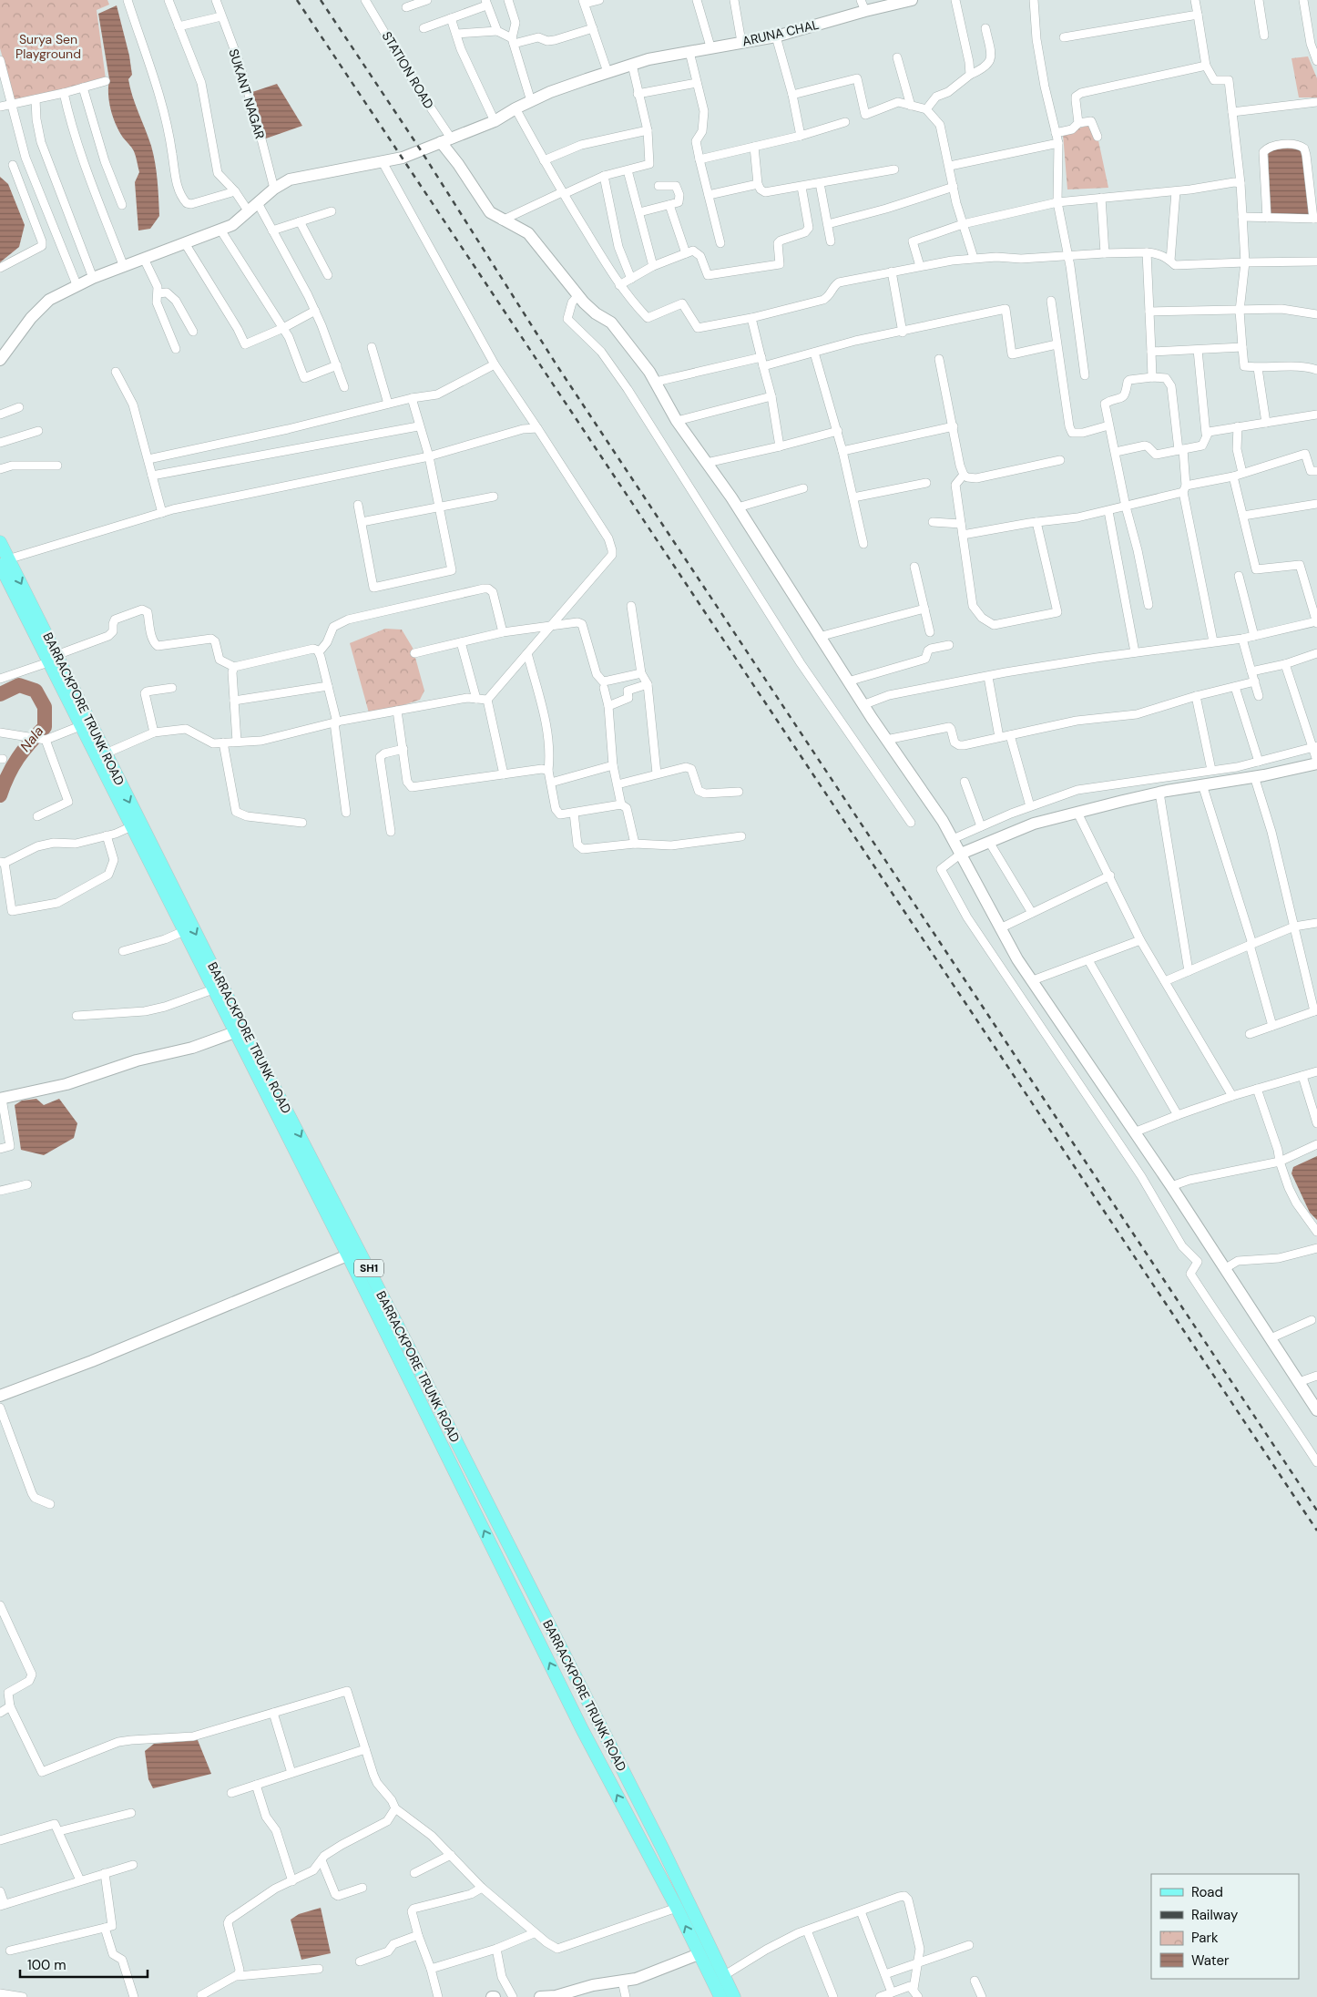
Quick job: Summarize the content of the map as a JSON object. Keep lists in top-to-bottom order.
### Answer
{
  "streets": {
    "main road": ["BARRACKPORE TRUNK ROAD", "SH1"],
    "street": ["ARUNA CHAL", "STATION ROAD", "SUKANT NAGAR"]
  },
  "crossings": [
    ["ARUNA CHAL", "STATION ROAD"],
    ["ARUNA CHAL", "SUKANT NAGAR"]
  ],
  "water": ["Nala"],
  "parks": ["Surya Sen Playground"],
  "legend": [
    "Road",
    "Railway",
    "Park",
    "Water"
  ],
  "scale_bar": "100 m"
}
